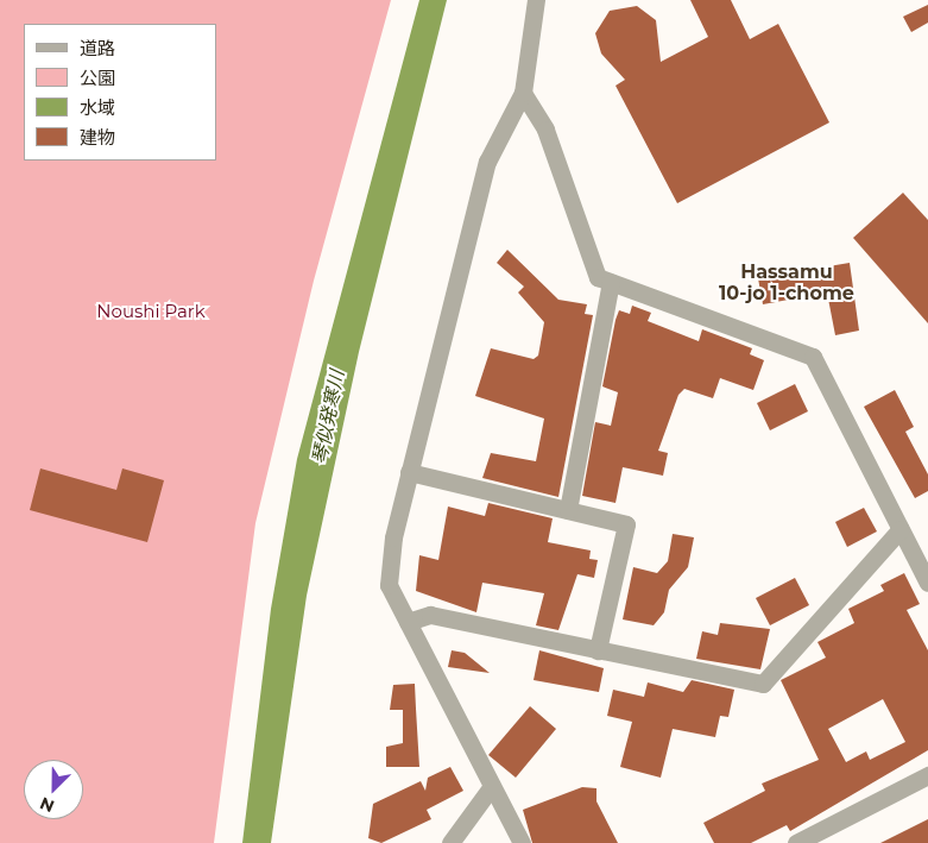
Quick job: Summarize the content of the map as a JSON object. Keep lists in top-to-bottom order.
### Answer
{
  "districts": ["Hassamu 10-jo 1-chome"],
  "water": ["琴似発寒川"],
  "parks": ["Noushi Park"],
  "legend": [
    "道路",
    "公園",
    "水域",
    "建物"
  ],
  "north": "bottom left"
}
